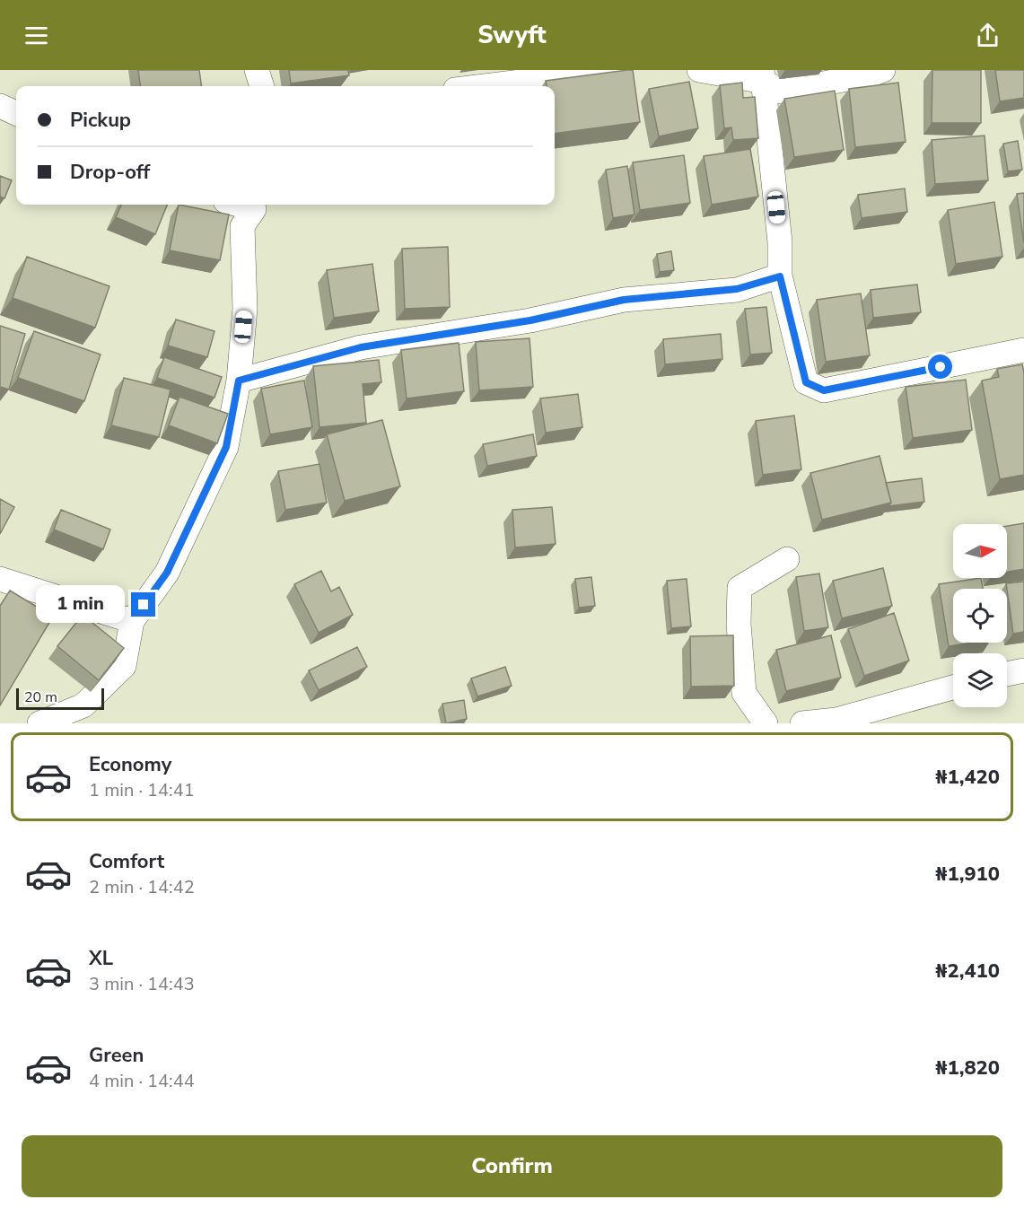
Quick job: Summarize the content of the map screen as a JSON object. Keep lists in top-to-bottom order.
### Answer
{
  "scale_bar": "20 m",
  "north": "right",
  "page": {
    "header": "Swyft",
    "banner": ["Pickup", "Drop-off"],
    "bubble": "1 min",
    "scale": "20 m",
    "list": [
      {
        "name": "Economy",
        "note": "1 min · 14:41",
        "value": "₦1,420"
      },
      {
        "name": "Comfort",
        "note": "2 min · 14:42",
        "value": "₦1,910"
      },
      {
        "name": "XL",
        "note": "3 min · 14:43",
        "value": "₦2,410"
      },
      {
        "name": "Green",
        "note": "4 min · 14:44",
        "value": "₦1,820"
      }
    ],
    "buttons": "Confirm"
  }
}
